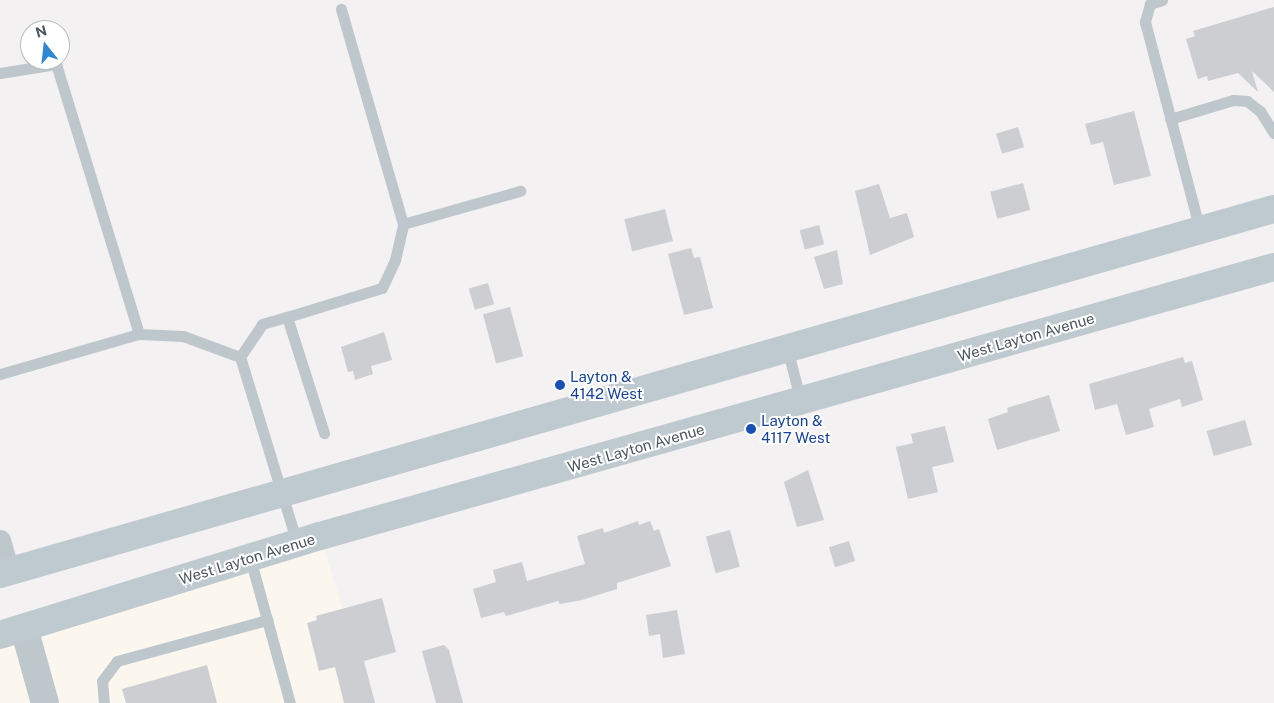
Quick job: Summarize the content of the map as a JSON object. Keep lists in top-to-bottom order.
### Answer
{
  "streets": {
    "main road": ["West Layton Avenue"]
  },
  "places": ["Layton & 4142 West", "Layton & 4117 West"],
  "north": "top"
}
